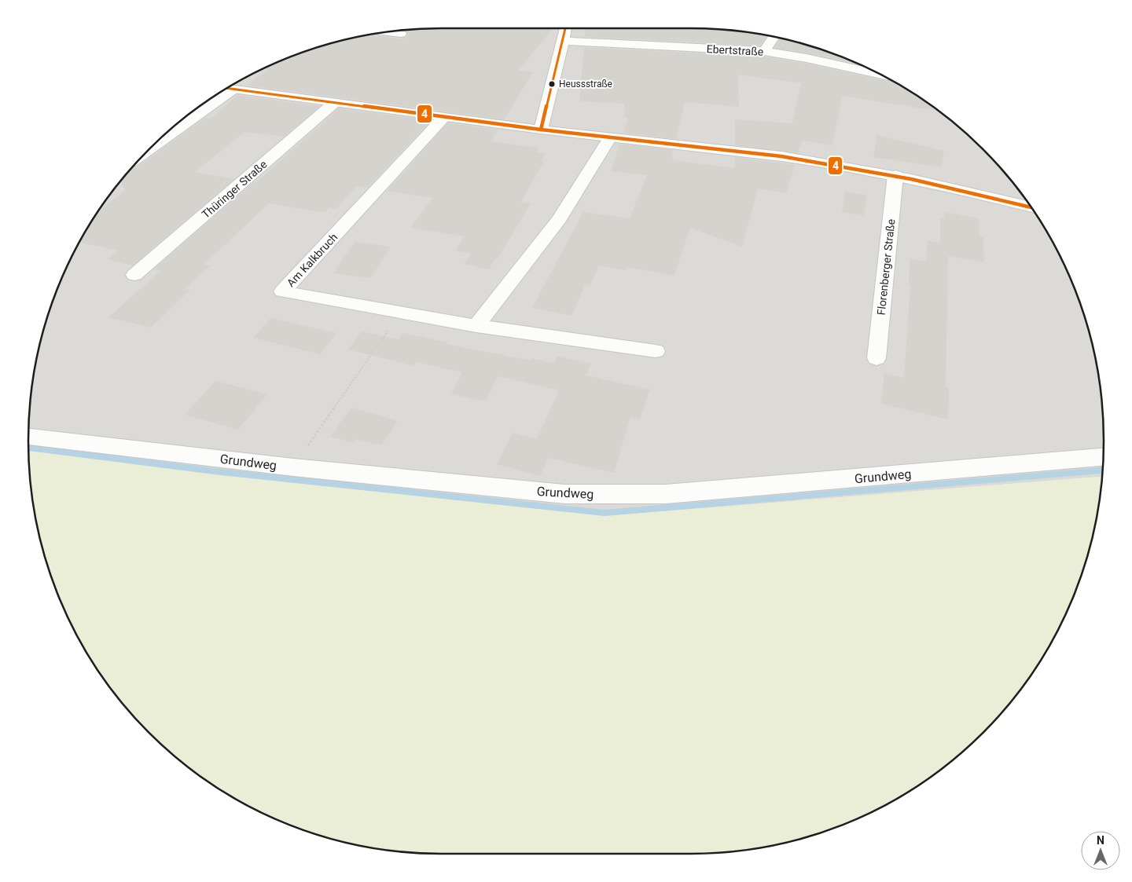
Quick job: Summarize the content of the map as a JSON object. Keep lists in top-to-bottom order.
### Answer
{
  "streets": {
    "street": [
      "Ebertstraße",
      "Thüringer Straße",
      "Am Kalkbruch",
      "Florenberger Straße",
      "Grundweg"
    ]
  },
  "places": ["Heussstraße"],
  "lines": ["transit line 4"],
  "north": "top"
}
